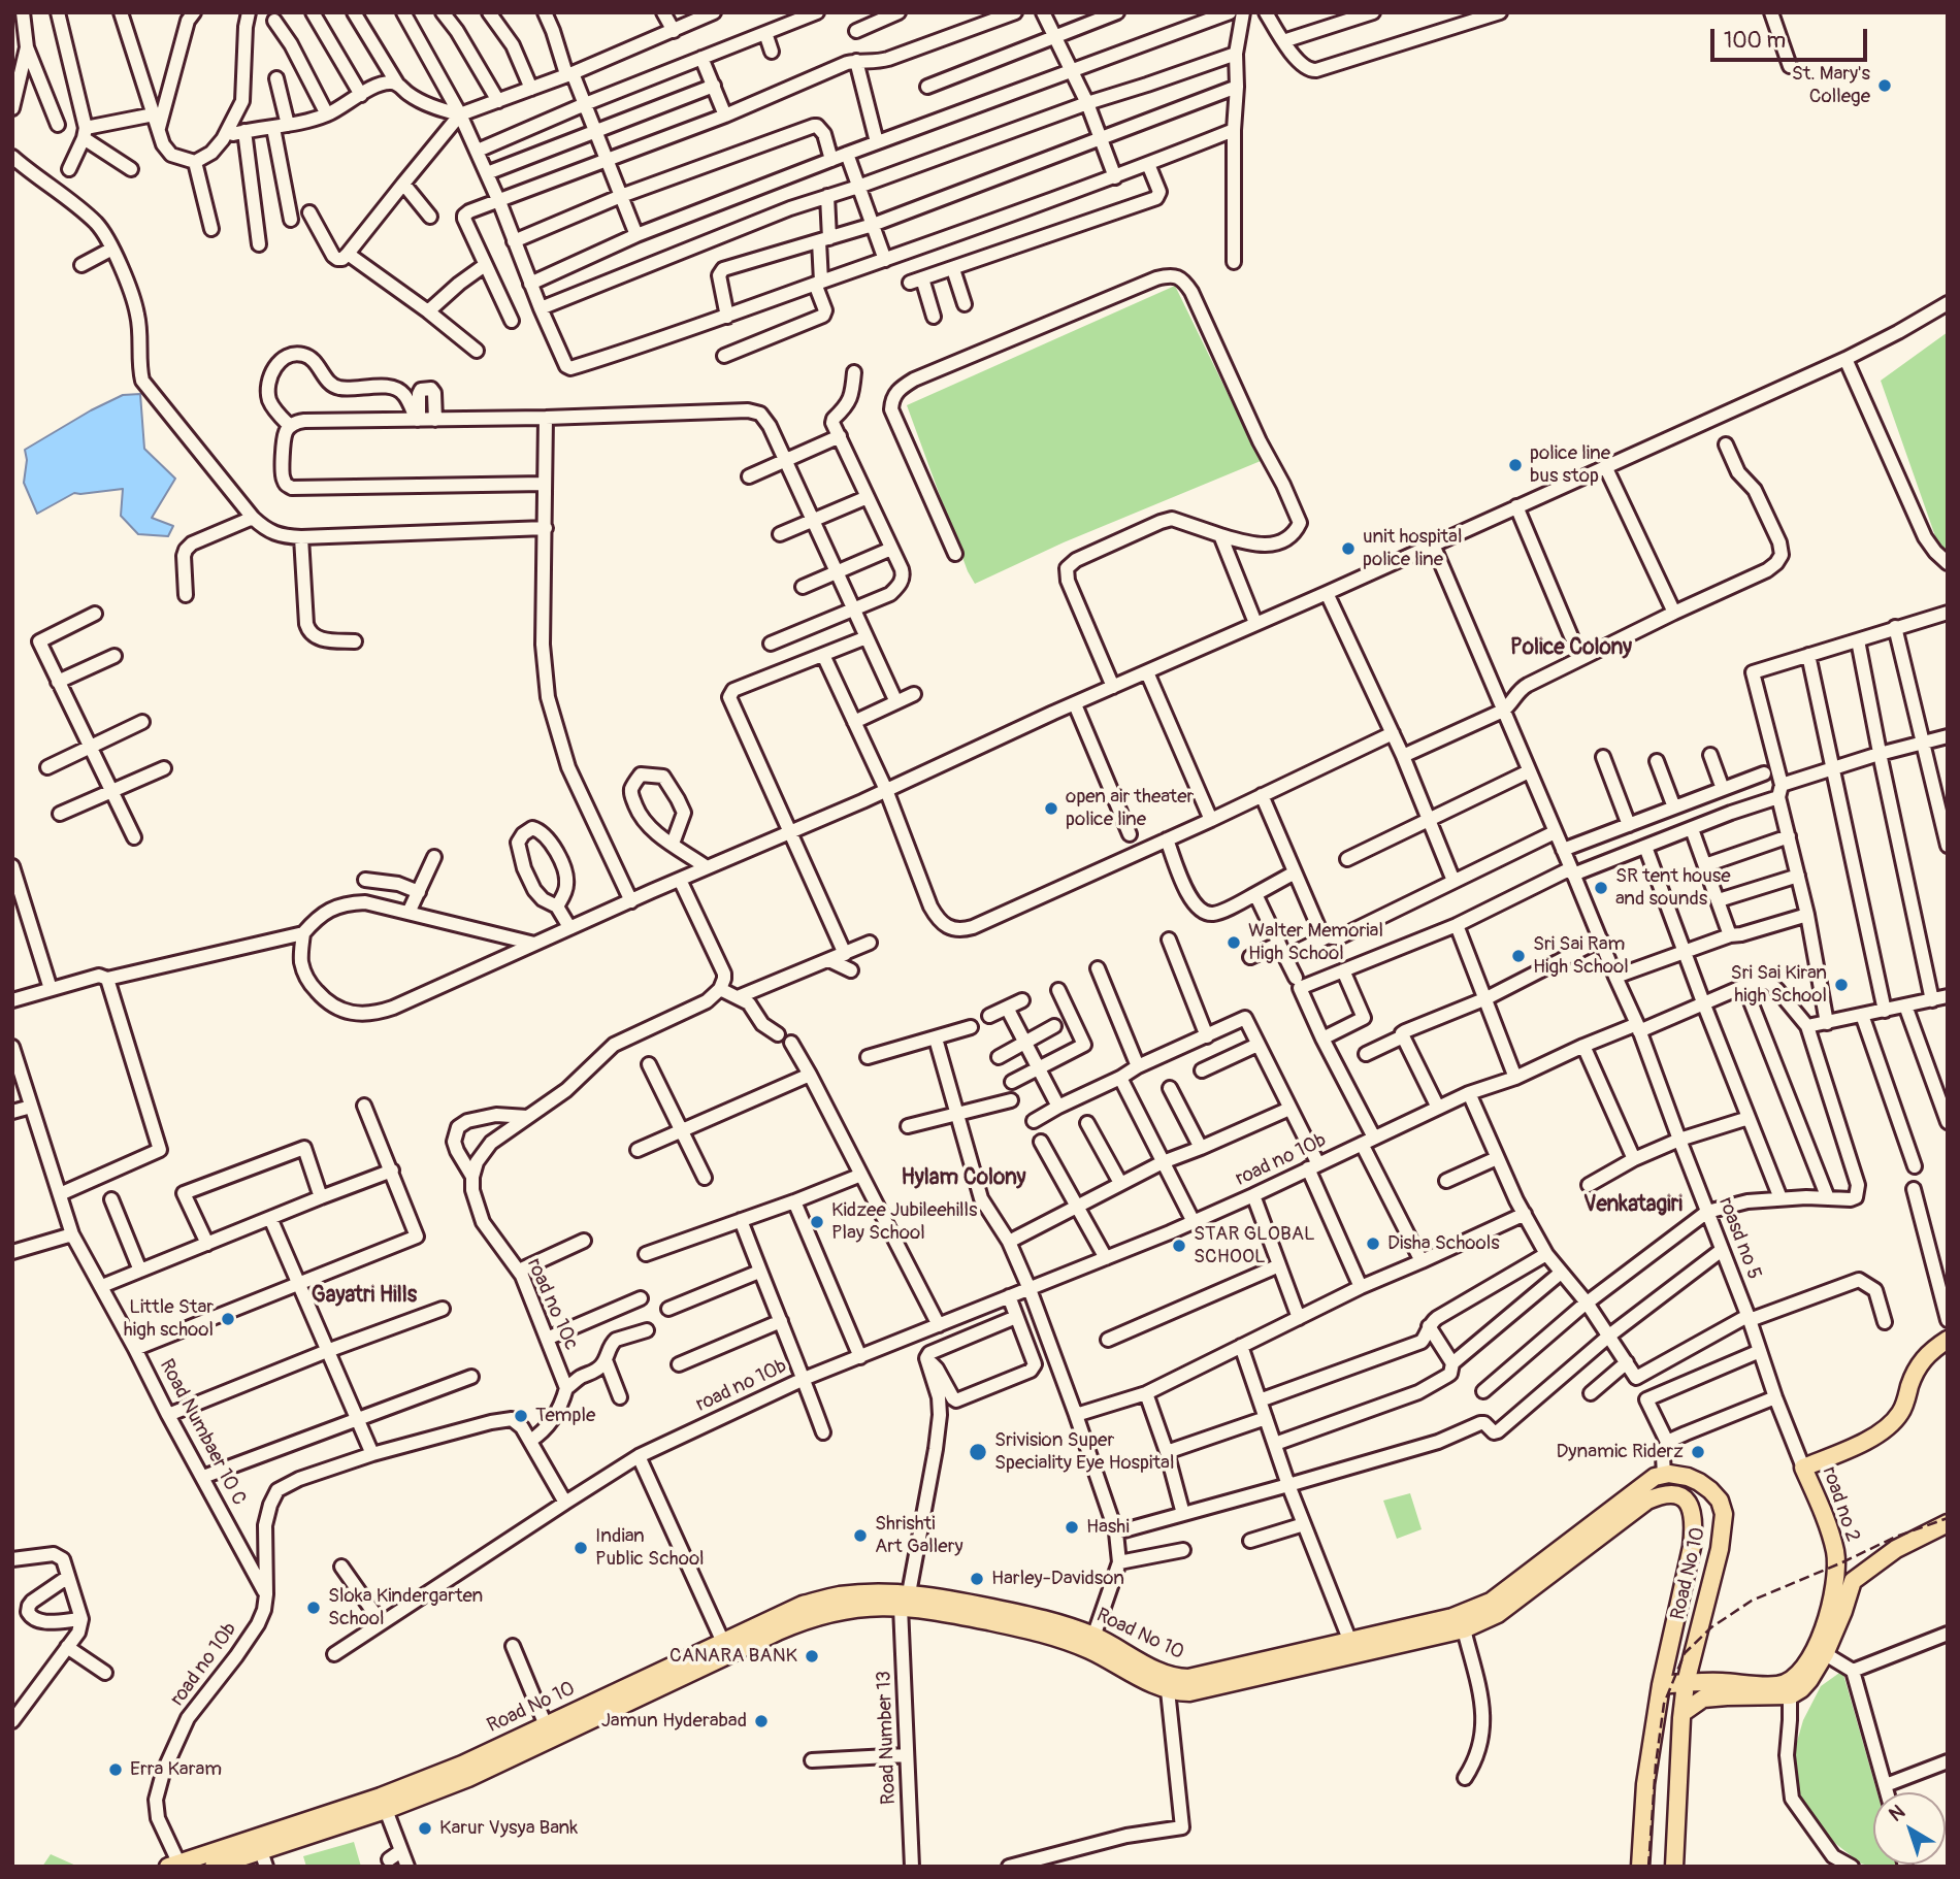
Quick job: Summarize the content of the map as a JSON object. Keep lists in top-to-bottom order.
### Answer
{
  "streets": {
    "main road": ["road no 2", "Road No 10"],
    "street": [
      "road no 10b",
      "roasd no 5",
      "road no 10c",
      "Road Numbaer 10 C",
      "Road Number 13"
    ]
  },
  "crossings": [
    ["road no 10b", "roasd no 5"],
    ["road no 10b", "Road Numbaer 10 C"],
    ["road no 10b", "Road No 10"],
    ["roasd no 5", "road no 2"],
    ["Road No 10", "Road Number 13"]
  ],
  "districts": [
    "Police Colony",
    "Hylam Colony",
    "Venkatagiri",
    "Gayatri Hills"
  ],
  "places": [
    "St. Mary's College",
    "police line bus stop",
    "unit hospital police line",
    "open air theater police line",
    "SR tent house and sounds",
    "Walter Memorial High School",
    "Sri Sai Ram High School",
    "Sri Sai Kiran high School",
    "Kidzee Jubileehills Play School",
    "Disha Schools",
    "STAR GLOBAL SCHOOL",
    "Little Star high school",
    "Temple",
    "Srivision Super Speciality Eye Hospital",
    "Dynamic Riderz",
    "Hashi",
    "Shrishti Art Gallery",
    "Indian Public School",
    "Harley-Davidson",
    "Sloka Kindergarten School",
    "CANARA BANK",
    "Jamun Hyderabad",
    "Erra Karam",
    "Karur Vysya Bank"
  ],
  "scale_bar": "100 m",
  "north": "top left"
}
